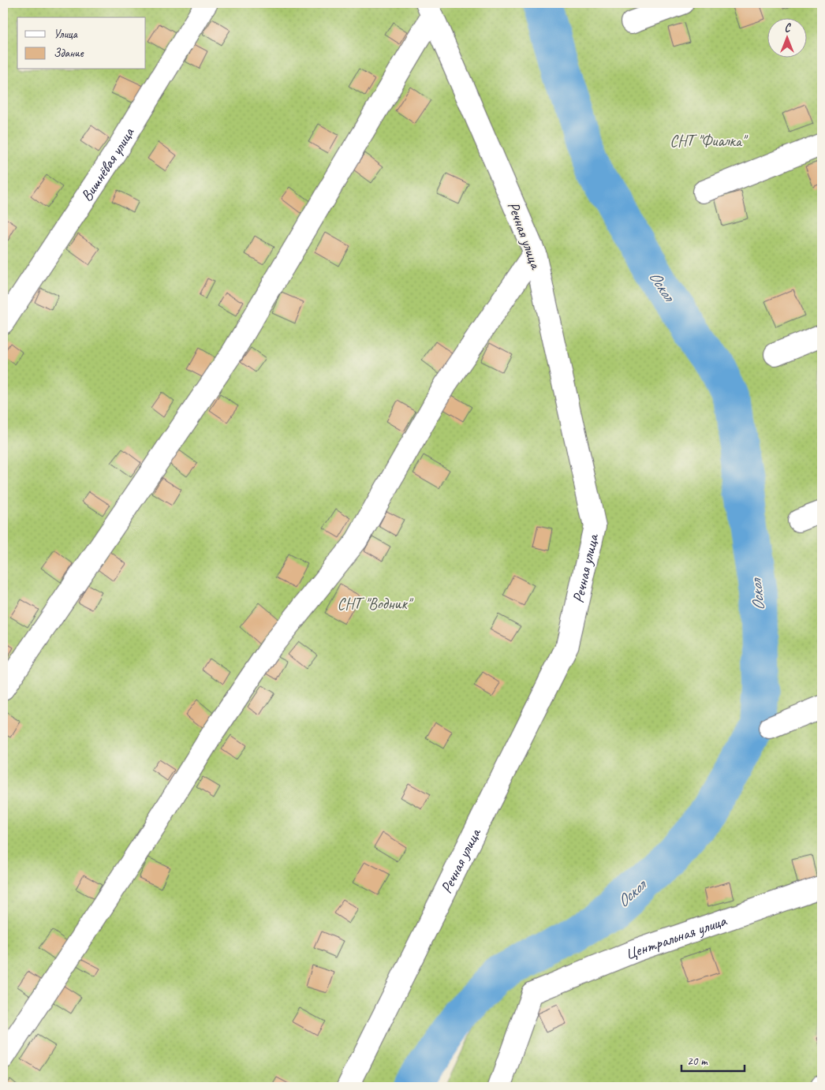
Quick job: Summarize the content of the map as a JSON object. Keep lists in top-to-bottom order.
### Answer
{
  "streets": {
    "lane": ["Вишнёвая улица", "Речная улица", "Центральная улица"]
  },
  "water": ["Оскол"],
  "parks": ["СНТ \"Фиалка\"", "СНТ \"Водник\""],
  "legend": ["Улица", "Здание"],
  "scale_bar": "20 m",
  "north": "top"
}
